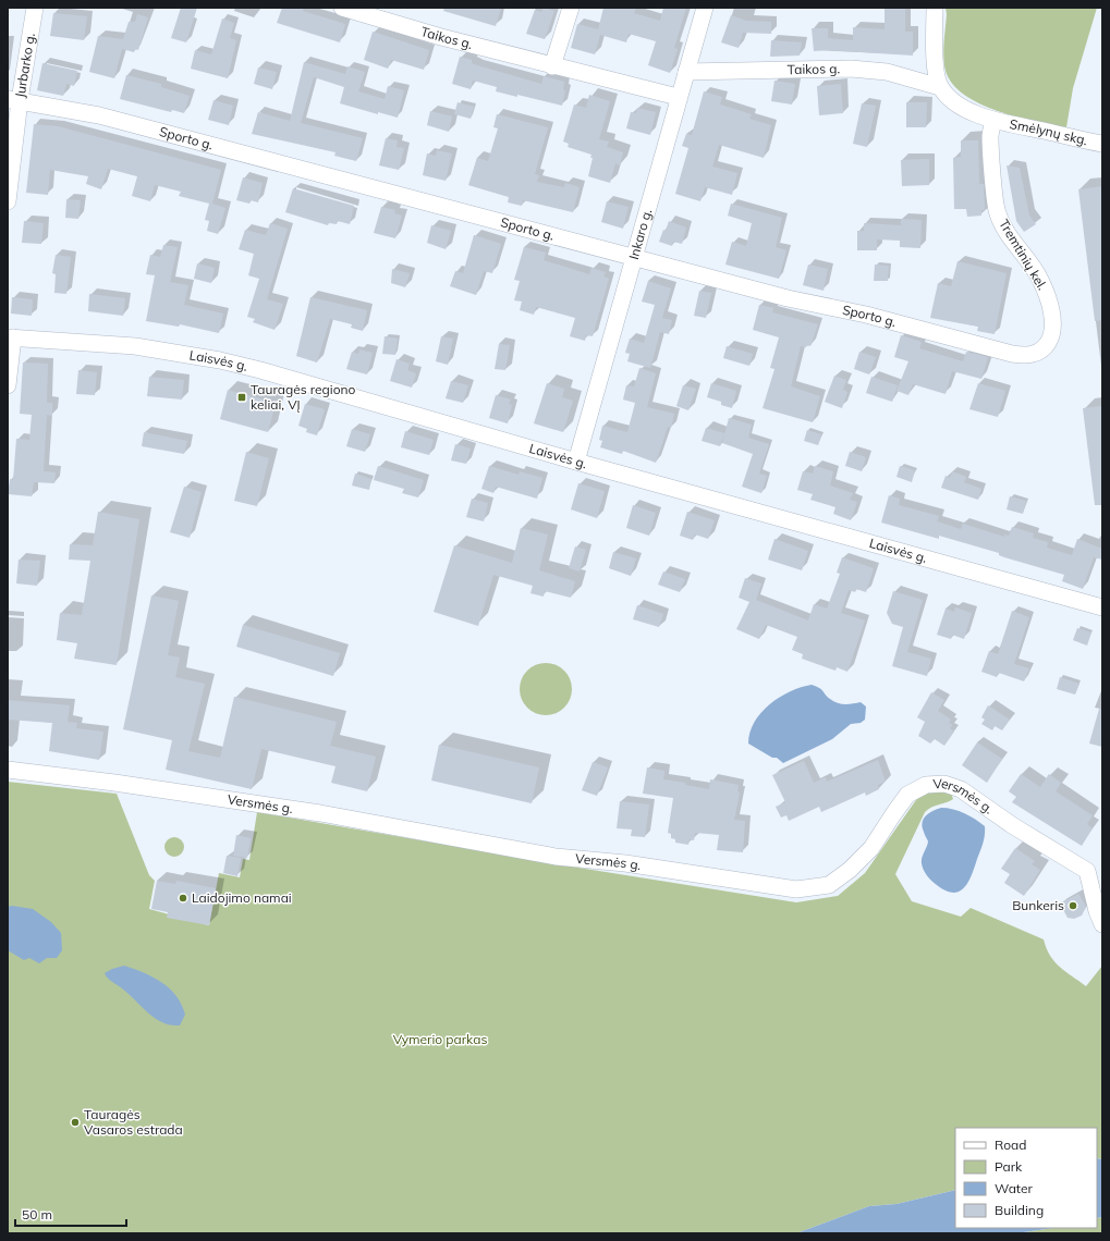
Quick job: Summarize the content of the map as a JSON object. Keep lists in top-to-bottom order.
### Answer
{
  "streets": {
    "street": [
      "Taikos g.",
      "Jurbarko g.",
      "Smėlynų skg.",
      "Sporto g.",
      "Inkaro g.",
      "Tremtinių kel.",
      "Laisvės g.",
      "Versmės g."
    ]
  },
  "crossings": [
    ["Taikos g.", "Inkaro g."],
    ["Jurbarko g.", "Sporto g."],
    ["Smėlynų skg.", "Tremtinių kel."],
    ["Sporto g.", "Inkaro g."],
    ["Sporto g.", "Tremtinių kel."],
    ["Inkaro g.", "Laisvės g."]
  ],
  "parks": ["Vymerio parkas"],
  "places": {
    "transit": ["Tauragės regiono keliai, VĮ"],
    "other": ["Laidojimo namai", "Bunkeris", "Tauragės Vasaros estrada"]
  },
  "legend": [
    "Road",
    "Park",
    "Water",
    "Building"
  ],
  "scale_bar": "50 m"
}
